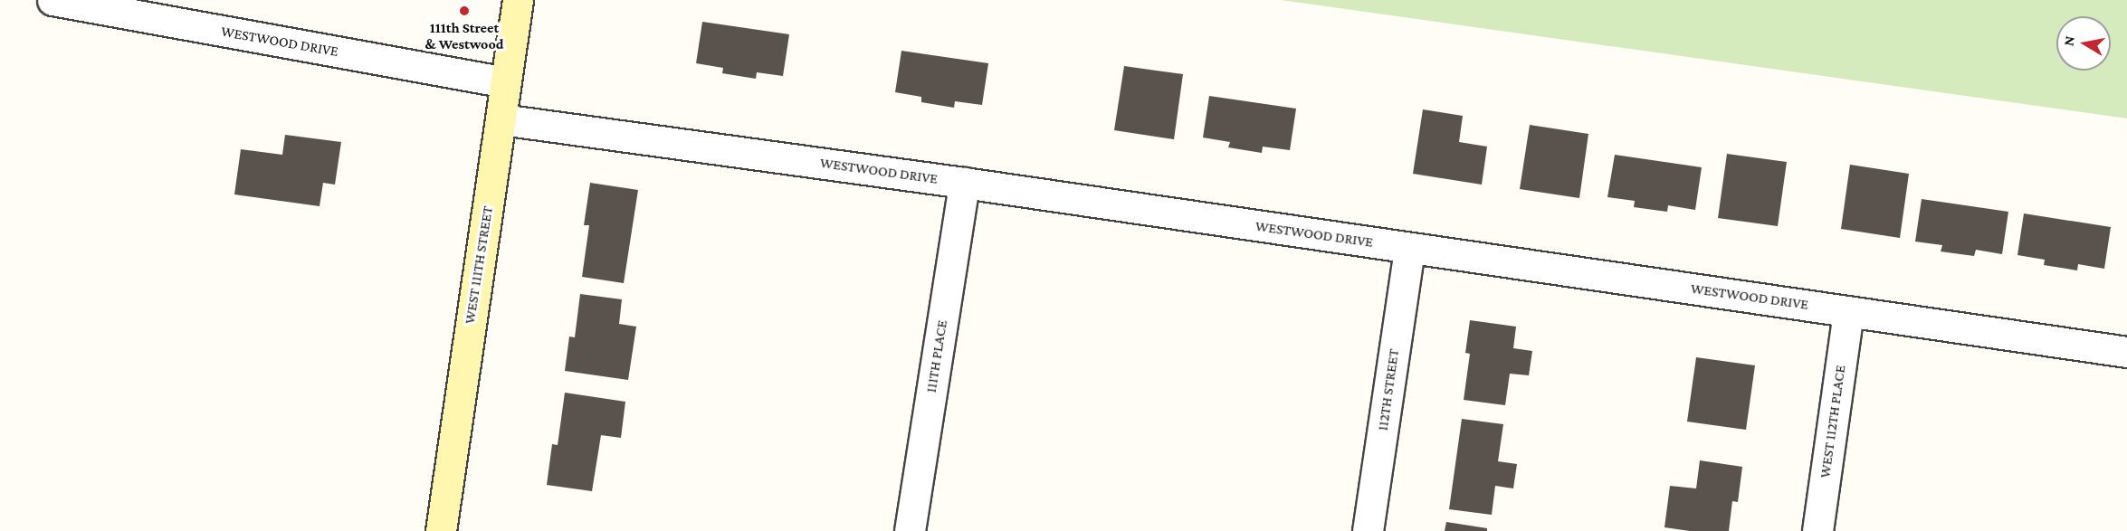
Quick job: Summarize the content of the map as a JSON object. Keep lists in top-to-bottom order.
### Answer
{
  "streets": {
    "main road": ["WEST 111TH STREET"],
    "street": [
      "WESTWOOD DRIVE",
      "111TH PLACE",
      "112TH STREET",
      "WEST 112TH PLACE"
    ]
  },
  "crossings": [
    ["WESTWOOD DRIVE", "WEST 111TH STREET"],
    ["WESTWOOD DRIVE", "111TH PLACE"],
    ["WESTWOOD DRIVE", "112TH STREET"],
    ["WESTWOOD DRIVE", "WEST 112TH PLACE"]
  ],
  "places": ["111th Street & Westwood"],
  "north": "left"
}
